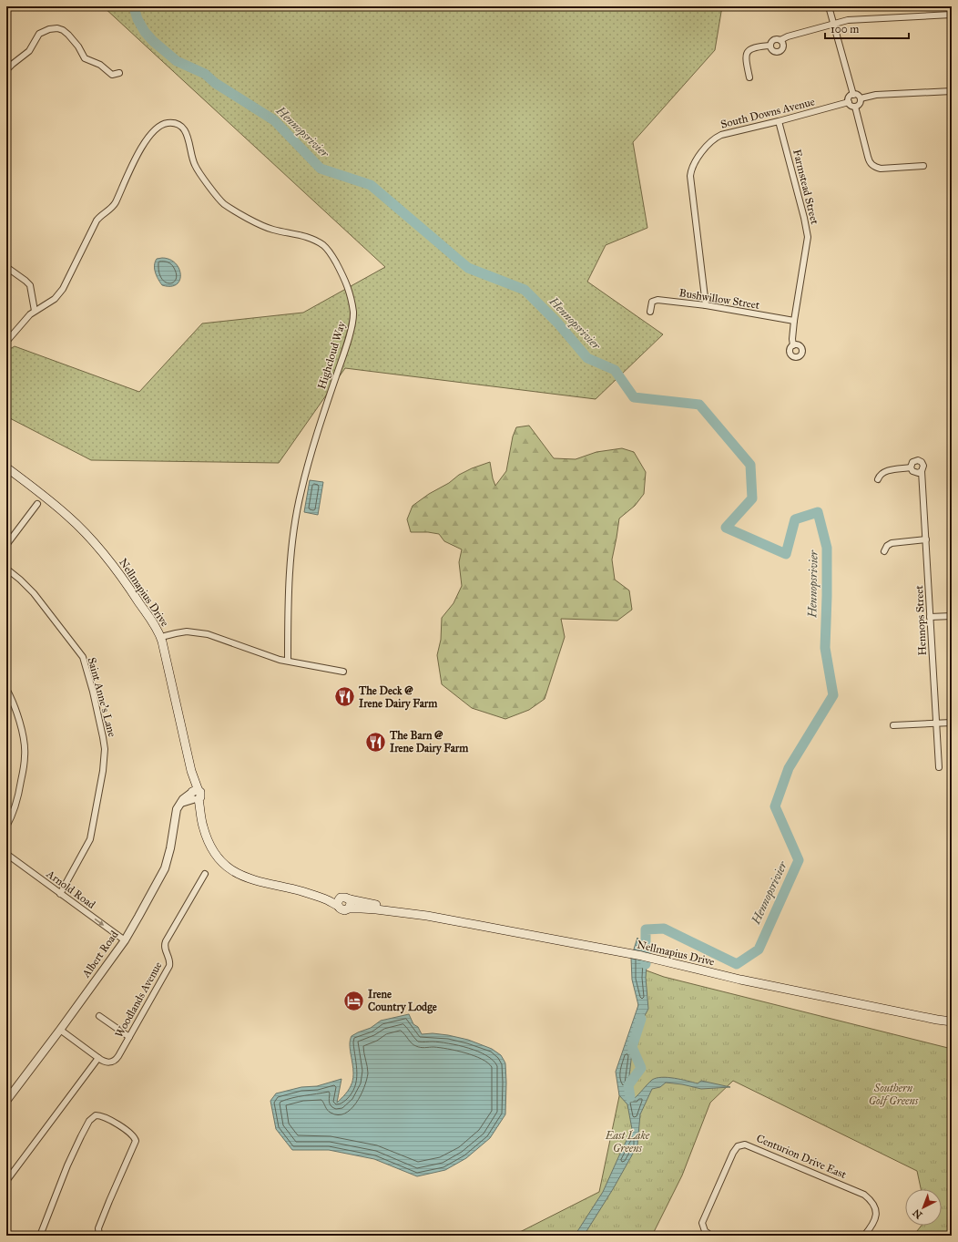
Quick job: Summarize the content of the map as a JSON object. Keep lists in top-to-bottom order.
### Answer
{
  "streets": {
    "main road": ["Nellmapius Drive"],
    "street": [
      "South Downs Avenue",
      "Farmstead Street",
      "Bushwillow Street",
      "Highcloud Way",
      "Hennops Street",
      "Saint Anne's Lane",
      "Arnold Road",
      "Albert Road",
      "Woodlands Avenue",
      "Centurion Drive East"
    ]
  },
  "crossings": [
    ["South Downs Avenue", "Farmstead Street"],
    ["South Downs Avenue", "Bushwillow Street"],
    ["Farmstead Street", "Bushwillow Street"],
    ["Nellmapius Drive", "Albert Road"],
    ["Saint Anne's Lane", "Arnold Road"],
    ["Arnold Road", "Albert Road"]
  ],
  "one_way": ["Arnold Road"],
  "water": ["Hennopsrivier"],
  "parks": ["Southern Golf Greens", "East Lake Greens"],
  "places": {
    "restaurant": ["The Deck @ Irene Dairy Farm", "The Barn @ Irene Dairy Farm"],
    "hotel": ["Irene Country Lodge"]
  },
  "scale_bar": "100 m",
  "north": "bottom left"
}
